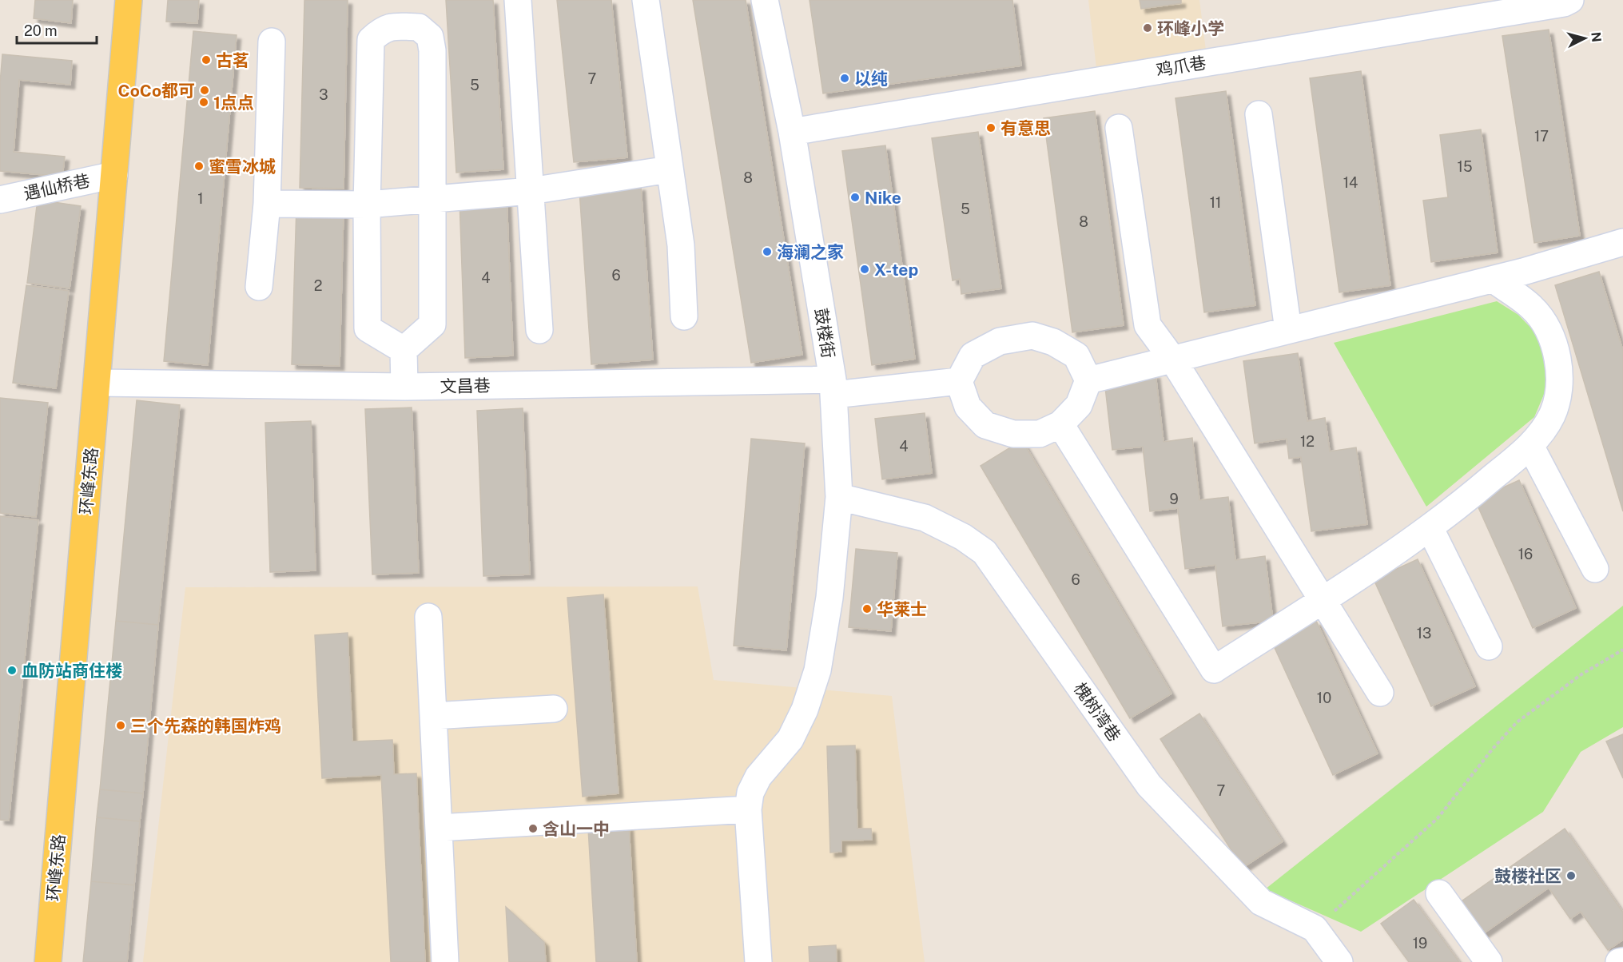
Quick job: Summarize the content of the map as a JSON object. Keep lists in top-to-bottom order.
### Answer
{
  "streets": {
    "main road": ["环峰东路"],
    "street": [
      "鸡爪巷",
      "遇仙桥巷",
      "鼓楼街",
      "文昌巷",
      "槐树湾巷"
    ]
  },
  "crossings": [
    ["鸡爪巷", "鼓楼街"],
    ["遇仙桥巷", "环峰东路"],
    ["鼓楼街", "文昌巷"],
    ["鼓楼街", "槐树湾巷"],
    ["文昌巷", "环峰东路"]
  ],
  "places": [
    "环峰小学",
    "古茗",
    "以纯",
    "CoCo都可",
    "1点点",
    "有意思",
    "蜜雪冰城",
    "Nike",
    "海澜之家",
    "X-tep",
    "华莱士",
    "血防站商住楼",
    "三个先森的韩国炸鸡",
    "含山一中",
    "鼓楼社区"
  ],
  "house_numbers": [
    "7",
    "5",
    "3",
    "17",
    "15",
    "8",
    "14",
    "1",
    "11",
    "5",
    "8",
    "6",
    "4",
    "2",
    "12",
    "4",
    "9",
    "16",
    "6",
    "13",
    "10",
    "7",
    "19"
  ],
  "scale_bar": "20 m",
  "north": "right"
}
